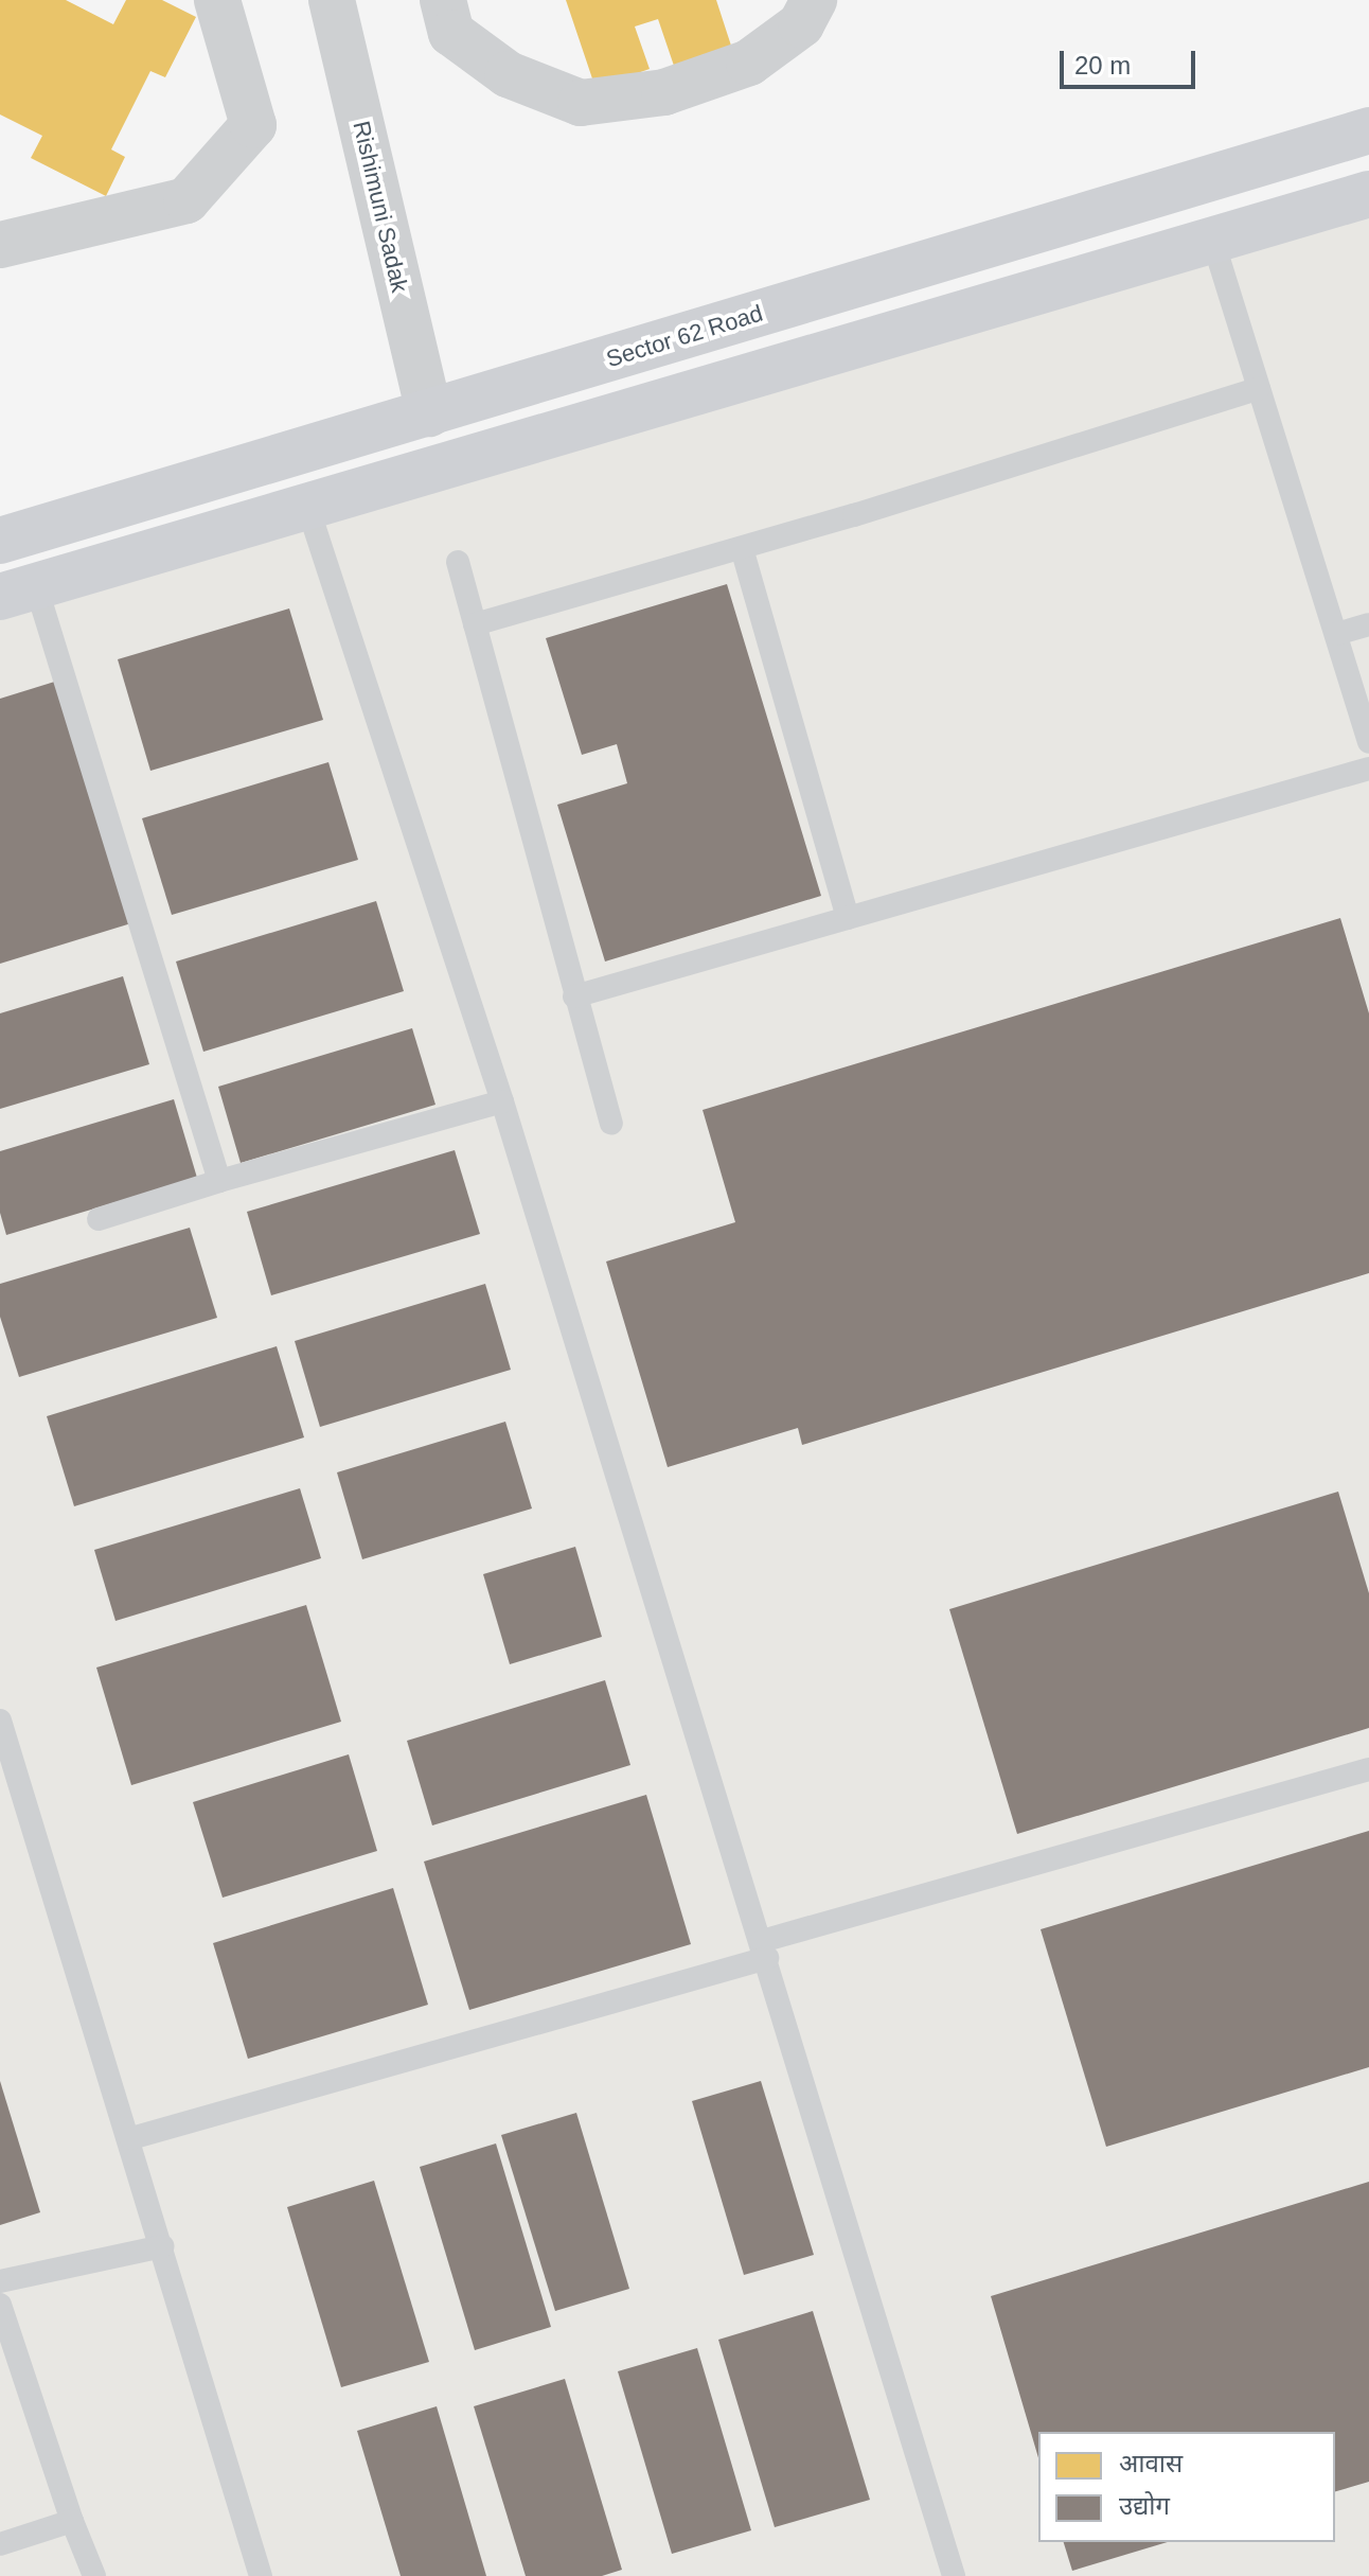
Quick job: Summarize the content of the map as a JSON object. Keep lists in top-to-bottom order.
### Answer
{
  "streets": {
    "street": ["Rishimuni Sadak", "Sector 62 Road"]
  },
  "crossings": [
    ["Rishimuni Sadak", "Sector 62 Road"]
  ],
  "legend": ["आवास", "उद्योग"],
  "scale_bar": "20 m"
}
